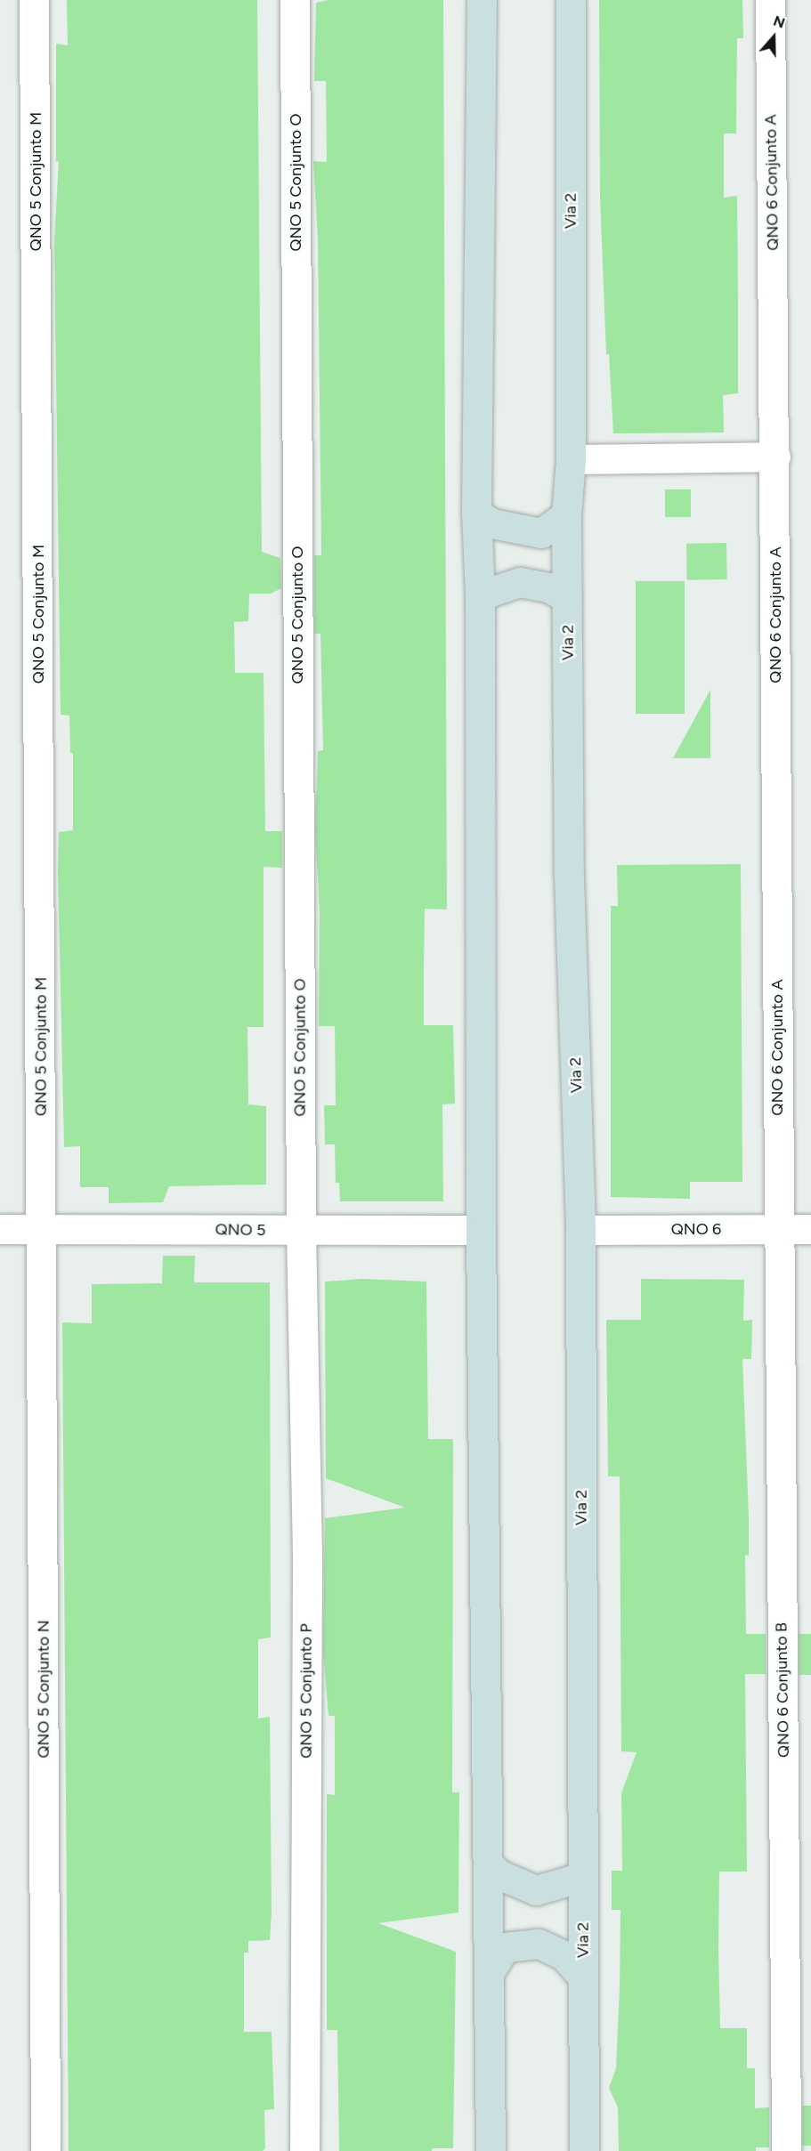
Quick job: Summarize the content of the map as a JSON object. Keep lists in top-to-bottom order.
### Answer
{
  "streets": {
    "main road": ["Via 2"],
    "street": [
      "QNO 5 Conjunto M",
      "QNO 5 Conjunto O",
      "QNO 6 Conjunto A",
      "QNO 6",
      "QNO 5",
      "QNO 5 Conjunto N",
      "QNO 6 Conjunto B",
      "QNO 5 Conjunto P"
    ]
  },
  "crossings": [
    ["QNO 5 Conjunto M", "QNO 5"],
    ["QNO 5 Conjunto M", "QNO 5 Conjunto N"],
    ["QNO 5 Conjunto O", "QNO 5"],
    ["QNO 5 Conjunto O", "QNO 5 Conjunto P"],
    ["QNO 6 Conjunto A", "QNO 6"],
    ["QNO 6 Conjunto A", "QNO 6 Conjunto B"],
    ["Via 2", "QNO 6"],
    ["QNO 6", "QNO 6 Conjunto B"],
    ["QNO 5", "QNO 5 Conjunto N"],
    ["QNO 5", "QNO 5 Conjunto P"]
  ],
  "north": "top"
}
